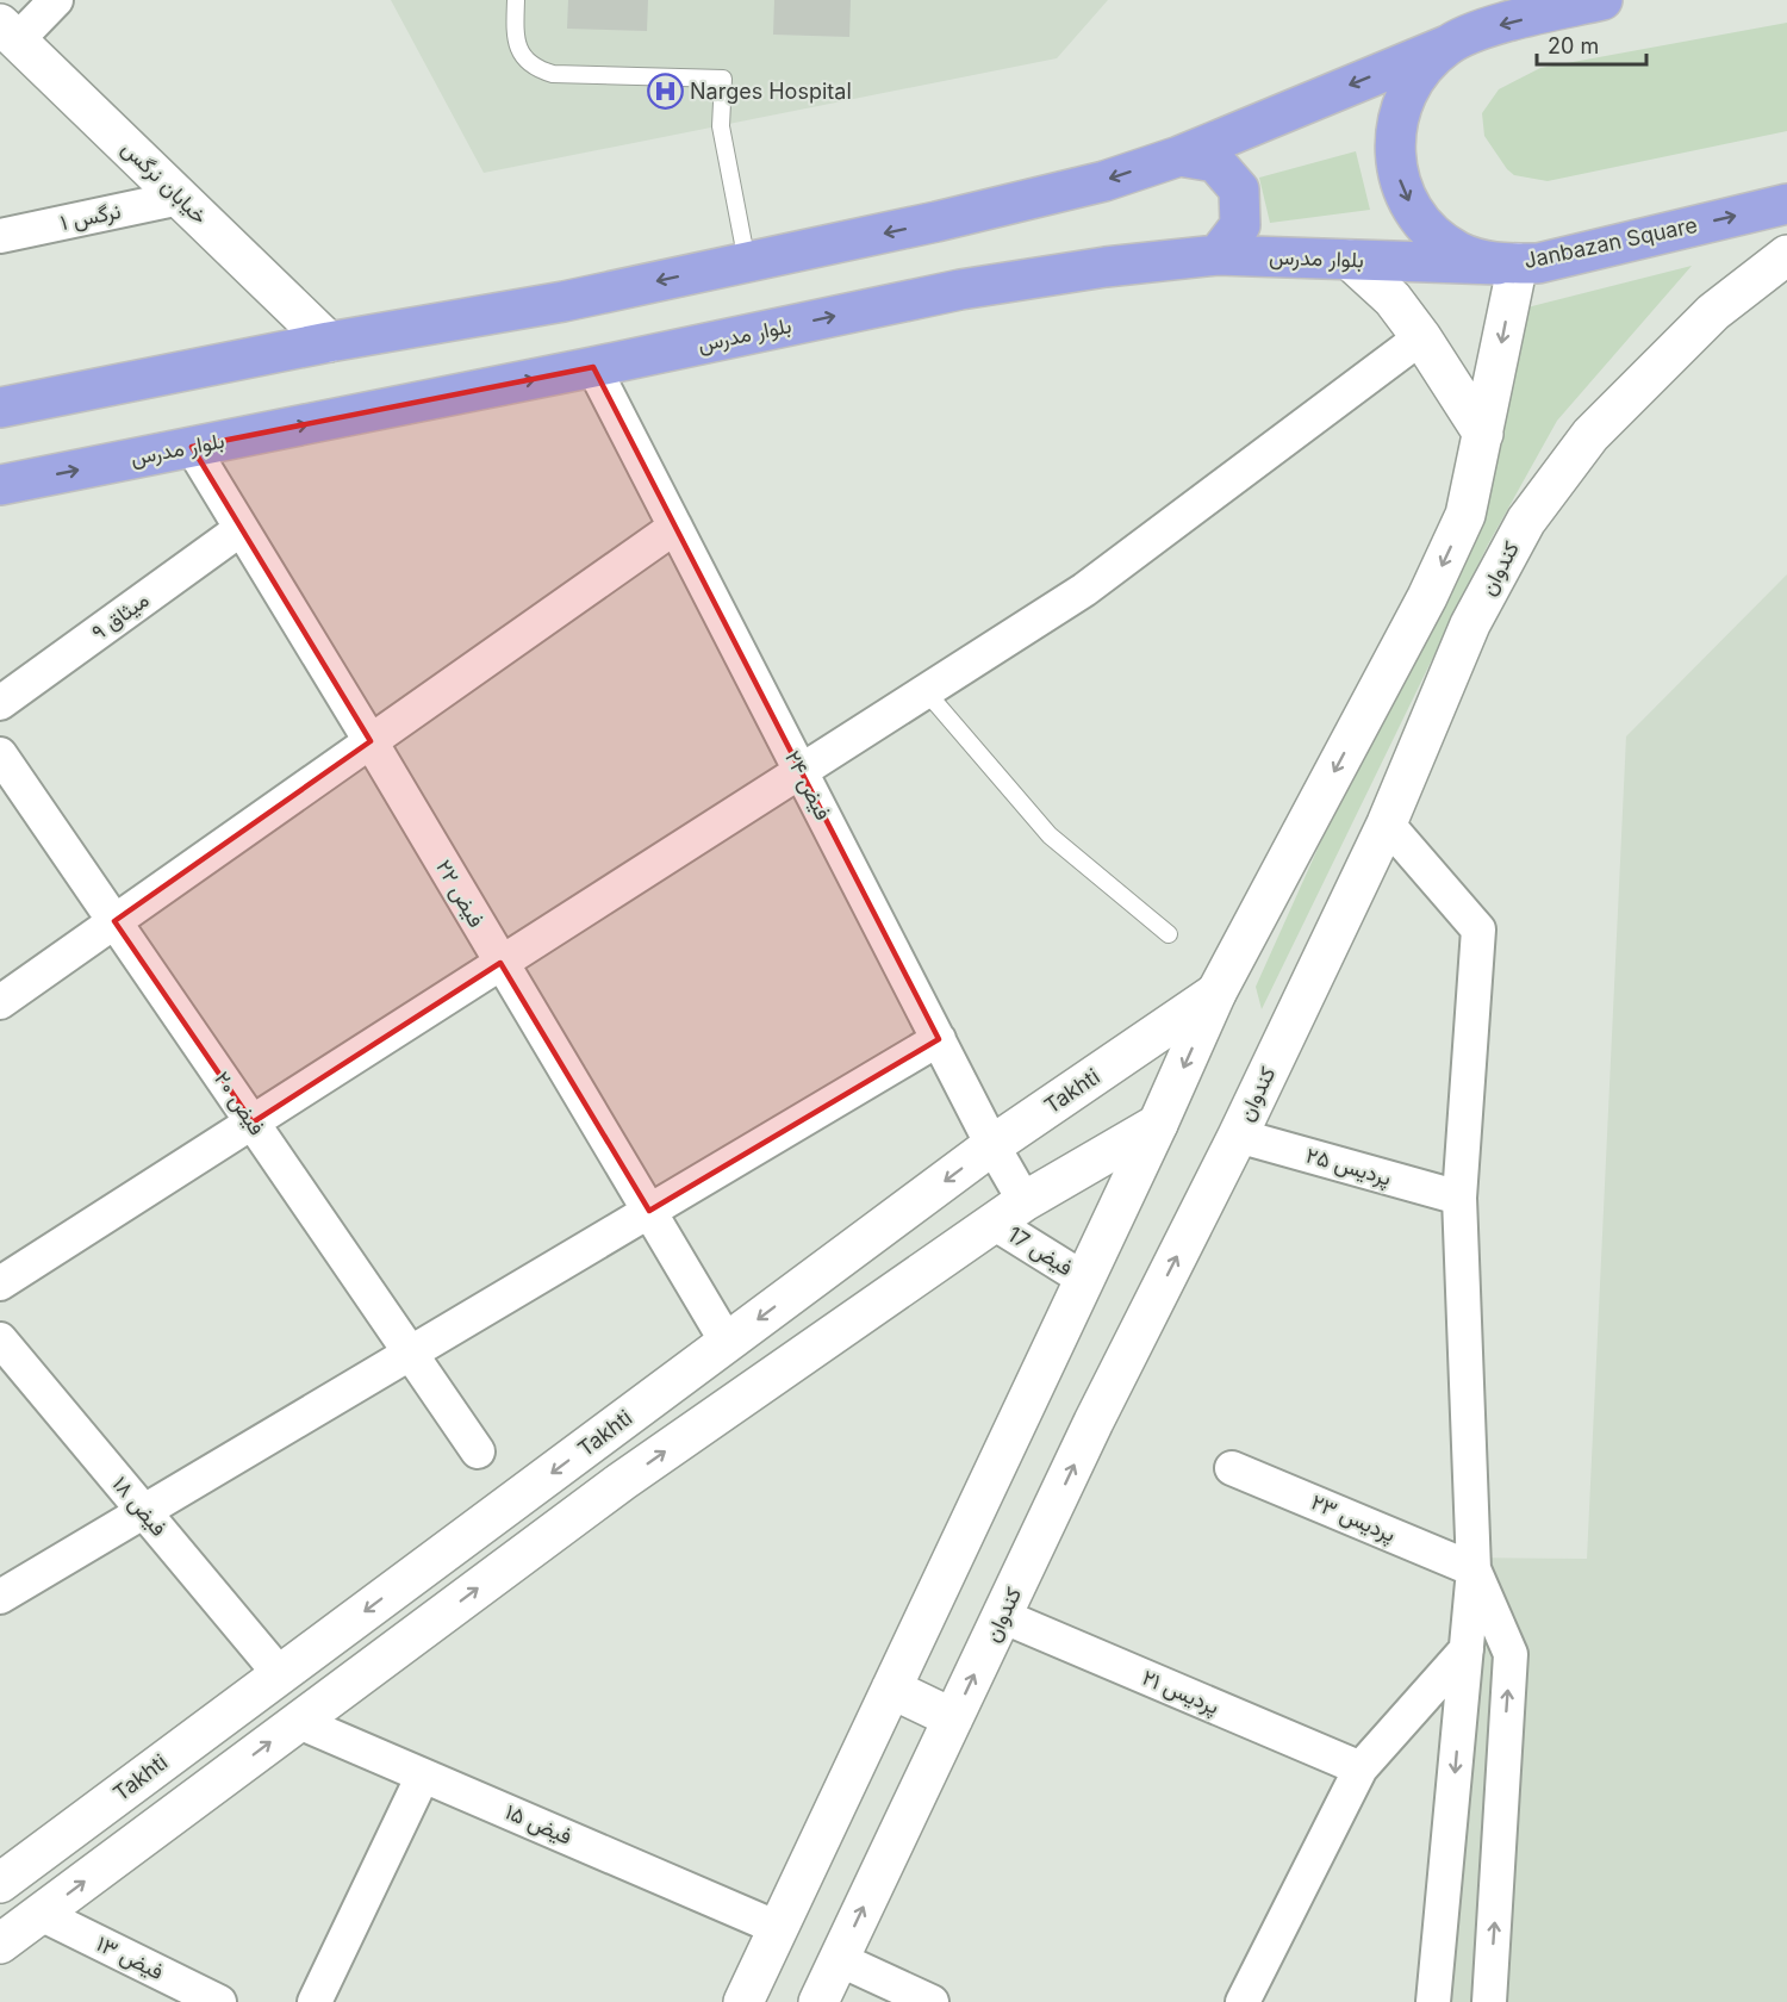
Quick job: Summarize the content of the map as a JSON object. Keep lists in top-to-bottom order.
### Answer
{
  "streets": {
    "highway": ["Janbazan Square", "بلوار مدرس"],
    "main road": ["خیابان نرگس", "کندوان", "Takhti"],
    "street": [
      "نرگس ۱",
      "میثاق ۹",
      "فیض ۲۴",
      "فیض ۲۲",
      "فیض ۲۰",
      "پردیس ۲۵",
      "فیض 17",
      "فیض ۱۸",
      "پردیس ۲۳",
      "پردیس ۲۱",
      "فیض ۱۵",
      "فیض ۱۳"
    ]
  },
  "crossings": [
    ["خیابان نرگس", "نرگس ۱"],
    ["Janbazan Square", "بلوار مدرس"],
    ["بلوار مدرس", "فیض ۲۴"],
    ["بلوار مدرس", "فیض ۲۲"],
    ["کندوان", "پردیس ۲۵"],
    ["کندوان", "پردیس ۲۱"],
    ["میثاق ۹", "فیض ۲۲"],
    ["فیض ۲۴", "Takhti"],
    ["فیض ۲۴", "فیض 17"],
    ["فیض ۲۲", "Takhti"],
    ["Takhti", "فیض ۱۸"]
  ],
  "places": {
    "hospital": ["Narges Hospital"]
  },
  "scale_bar": "20 m"
}
